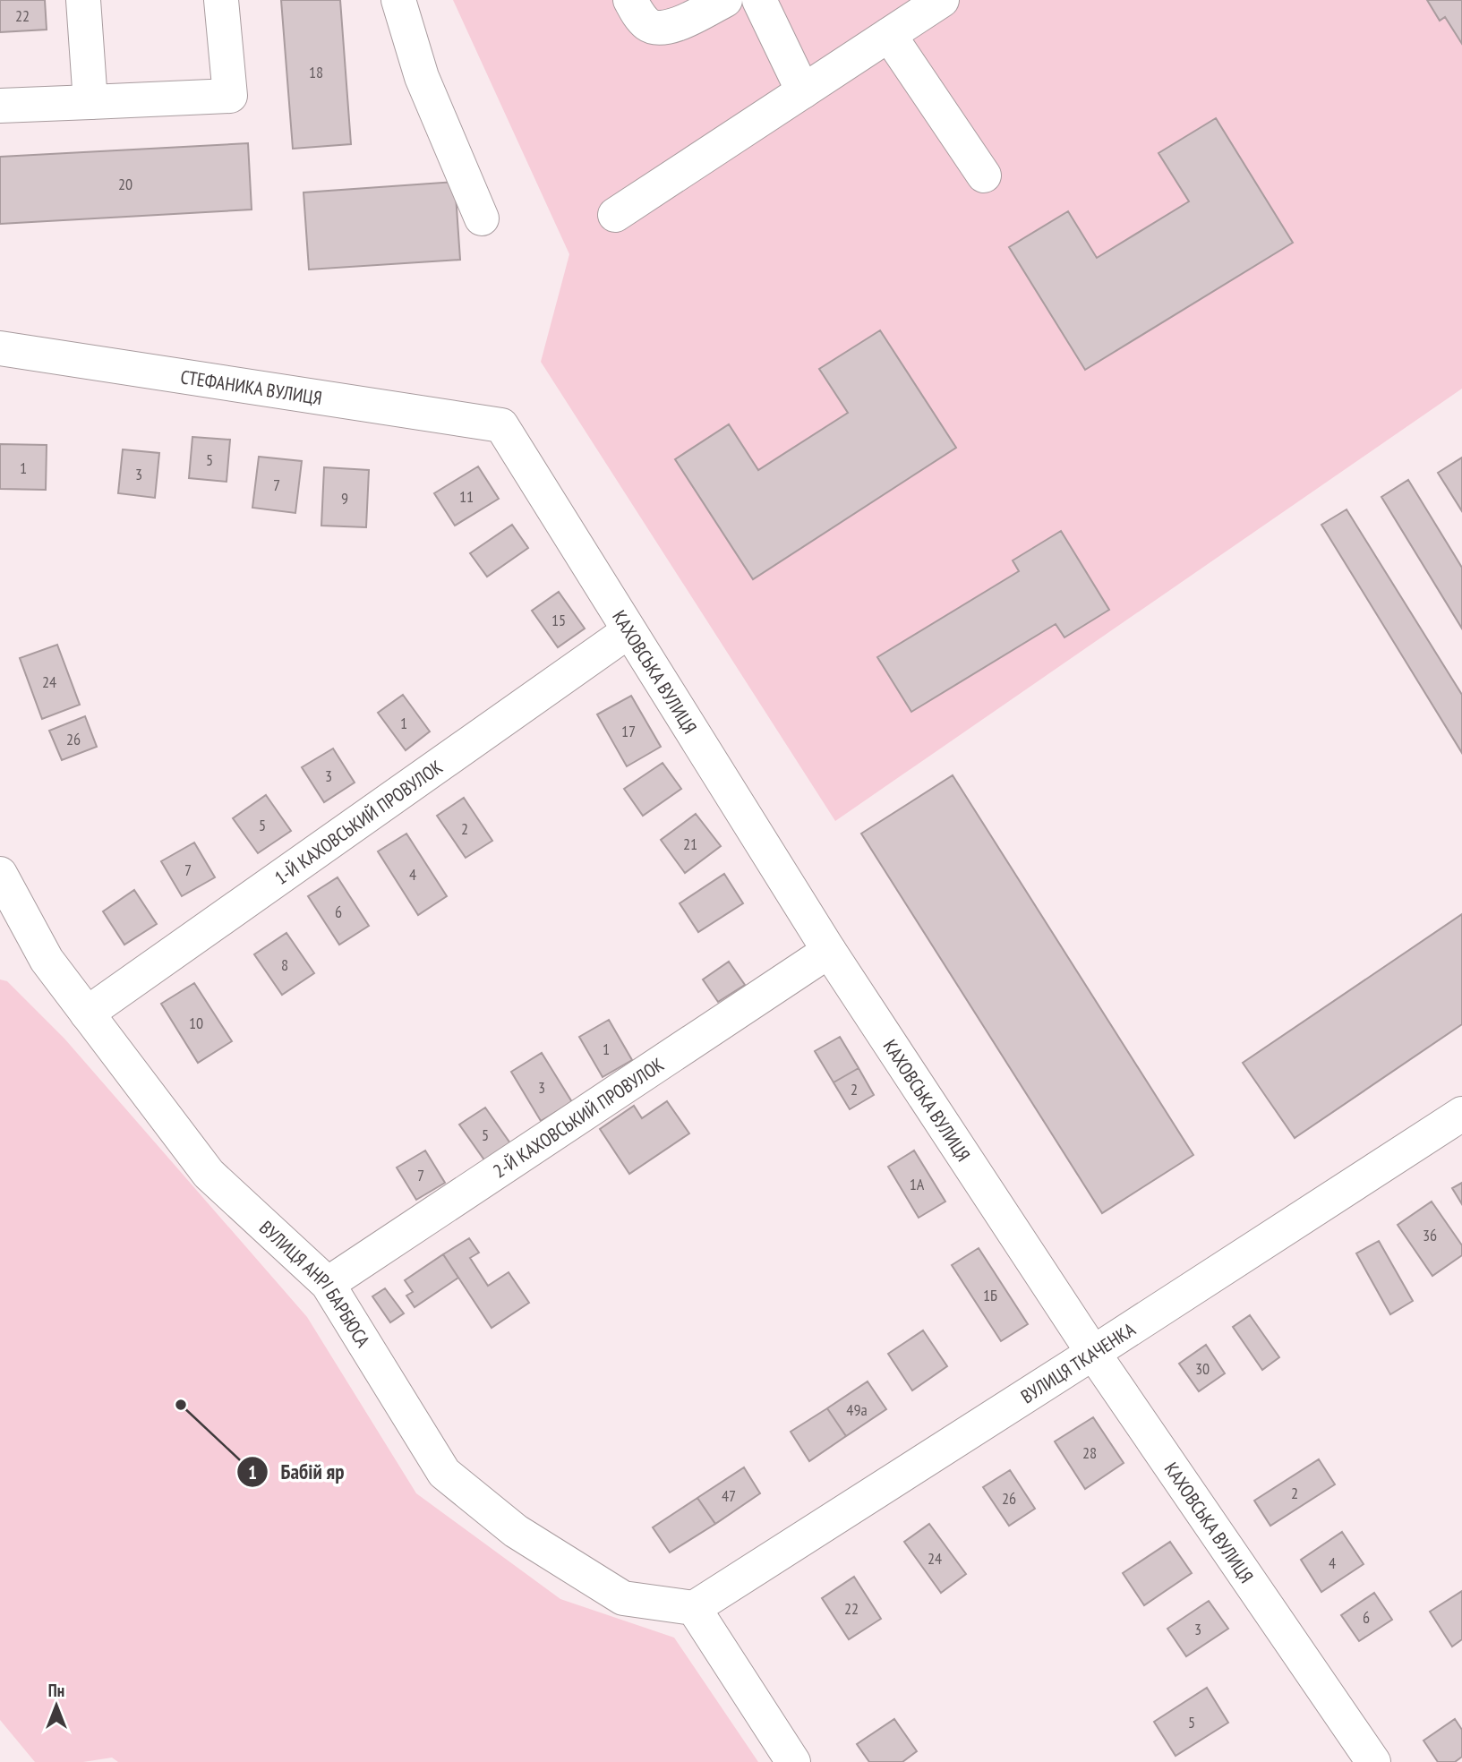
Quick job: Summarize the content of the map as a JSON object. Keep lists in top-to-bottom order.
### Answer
{
  "streets": {
    "street": [
      "СТЕФАНИКА ВУЛИЦЯ",
      "КАХОВСЬКА ВУЛИЦЯ",
      "1-Й КАХОВСЬКИЙ ПРОВУЛОК",
      "2-Й КАХОВСЬКИЙ ПРОВУЛОК",
      "ВУЛИЦЯ АНРІ БАРБЮСА",
      "ВУЛИЦЯ ТКАЧЕНКА"
    ]
  },
  "crossings": [
    ["СТЕФАНИКА ВУЛИЦЯ", "КАХОВСЬКА ВУЛИЦЯ"],
    ["КАХОВСЬКА ВУЛИЦЯ", "1-Й КАХОВСЬКИЙ ПРОВУЛОК"],
    ["КАХОВСЬКА ВУЛИЦЯ", "2-Й КАХОВСЬКИЙ ПРОВУЛОК"],
    ["КАХОВСЬКА ВУЛИЦЯ", "ВУЛИЦЯ ТКАЧЕНКА"],
    ["1-Й КАХОВСЬКИЙ ПРОВУЛОК", "ВУЛИЦЯ АНРІ БАРБЮСА"],
    ["2-Й КАХОВСЬКИЙ ПРОВУЛОК", "ВУЛИЦЯ АНРІ БАРБЮСА"],
    ["ВУЛИЦЯ АНРІ БАРБЮСА", "ВУЛИЦЯ ТКАЧЕНКА"]
  ],
  "places": ["Бабій яр"],
  "house_numbers": [
    "22",
    "18",
    "20",
    "5",
    "1",
    "3",
    "7",
    "11",
    "9",
    "15",
    "24",
    "1",
    "17",
    "26",
    "3",
    "5",
    "2",
    "21",
    "7",
    "4",
    "6",
    "8",
    "10",
    "1",
    "3",
    "2",
    "5",
    "7",
    "1А",
    "36",
    "1Б",
    "30",
    "49а",
    "28",
    "2",
    "47",
    "26",
    "24",
    "4",
    "22",
    "6",
    "3",
    "5"
  ],
  "north": "top"
}
